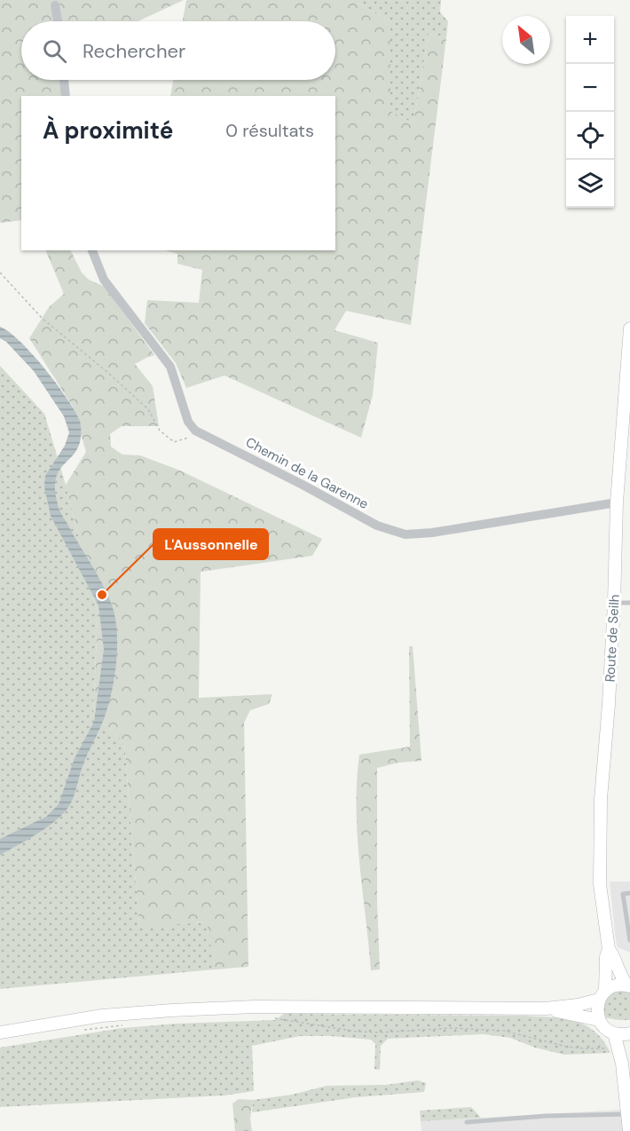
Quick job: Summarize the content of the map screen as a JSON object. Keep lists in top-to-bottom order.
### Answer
{
  "streets": {
    "street": ["Chemin de la Garenne", "Route de Seilh"]
  },
  "crossings": [
    ["Chemin de la Garenne", "Route de Seilh"]
  ],
  "places": ["L'Aussonnelle"],
  "north": "top left",
  "page": {
    "map_buttons": ["+", "−"],
    "search": "Rechercher",
    "heading": ["À proximité", "0 résultats"]
  }
}
